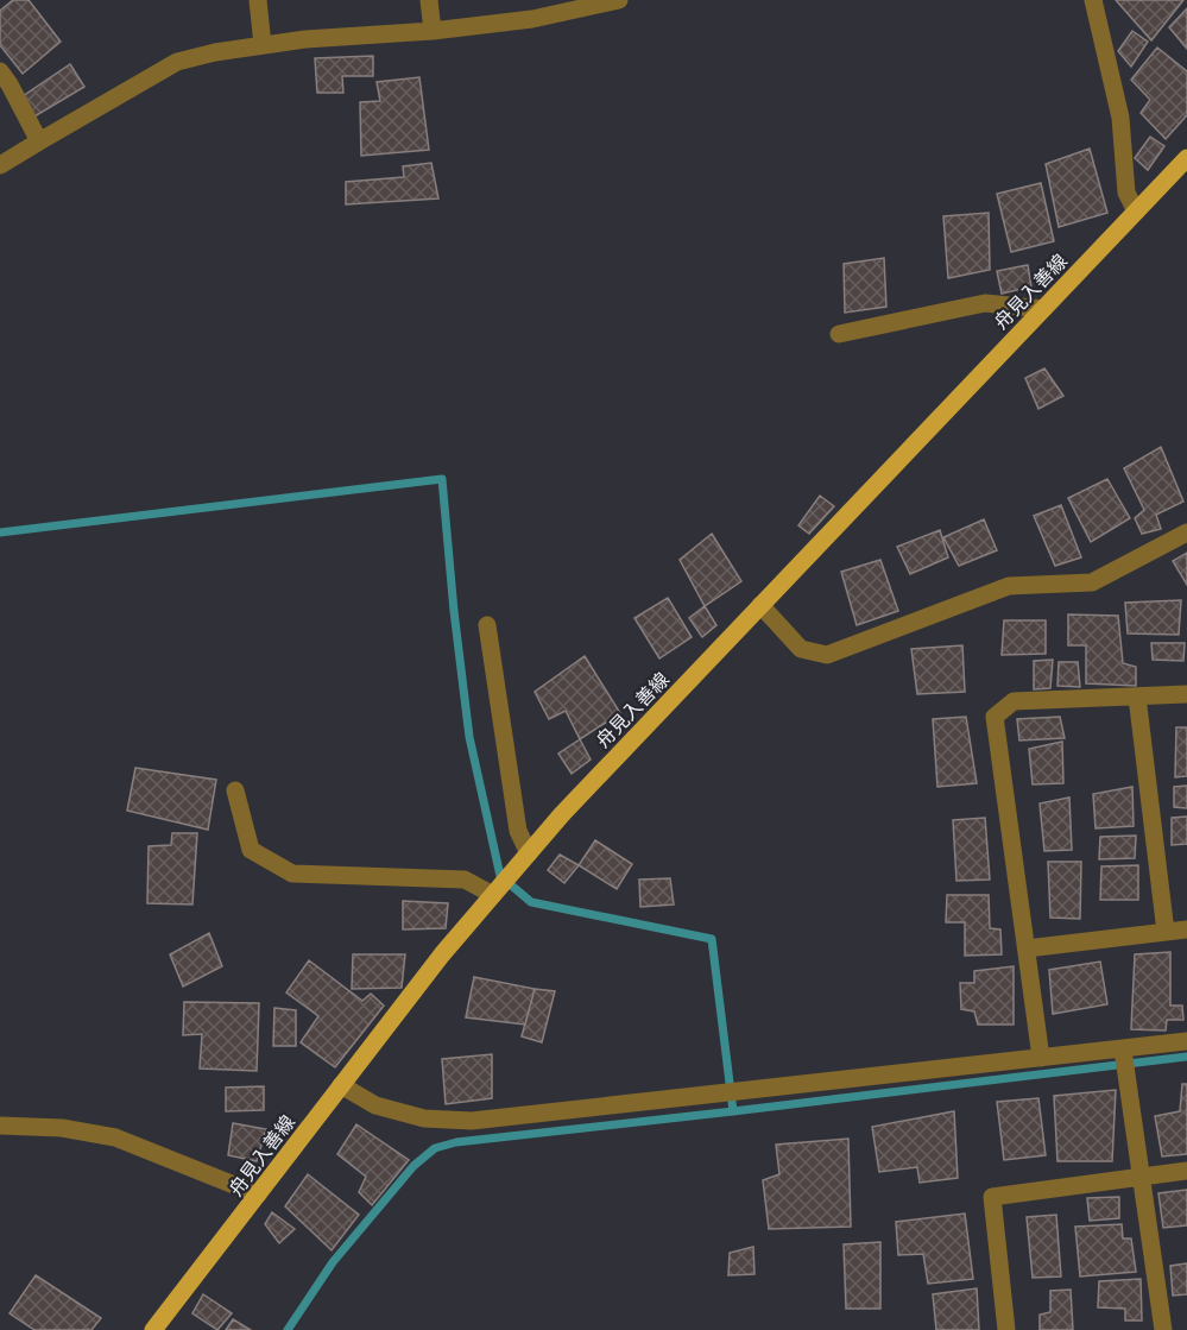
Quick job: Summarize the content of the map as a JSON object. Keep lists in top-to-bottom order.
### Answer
{
  "streets": {
    "main road": ["舟見入善線"]
  }
}
